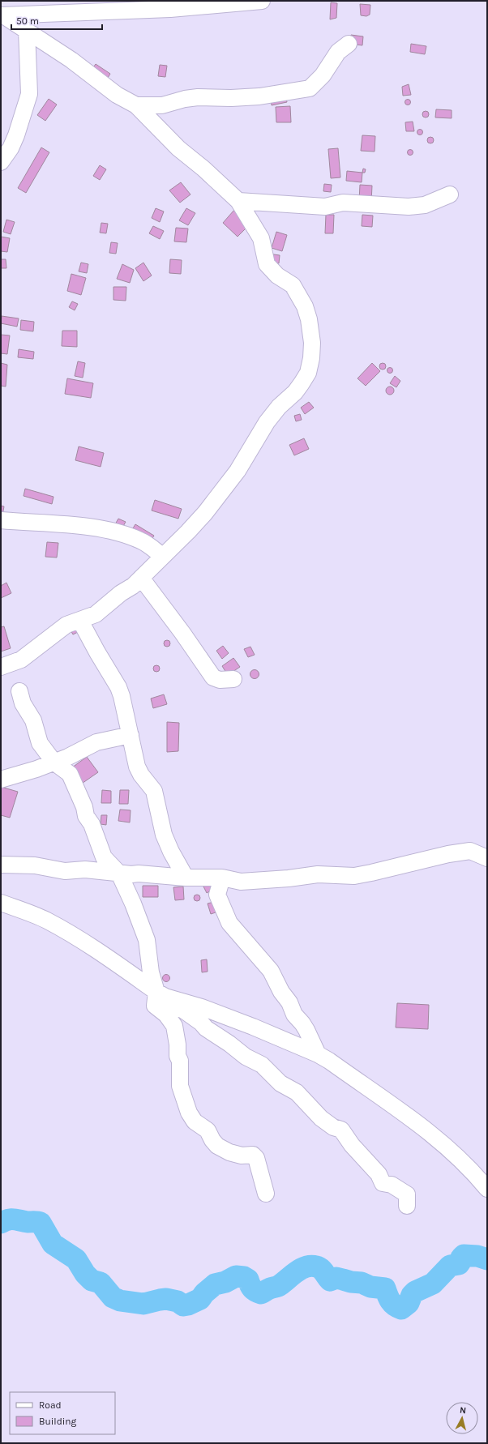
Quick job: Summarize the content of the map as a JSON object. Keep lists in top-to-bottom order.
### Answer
{
  "legend": ["Road", "Building"],
  "scale_bar": "50 m",
  "north": "top"
}
